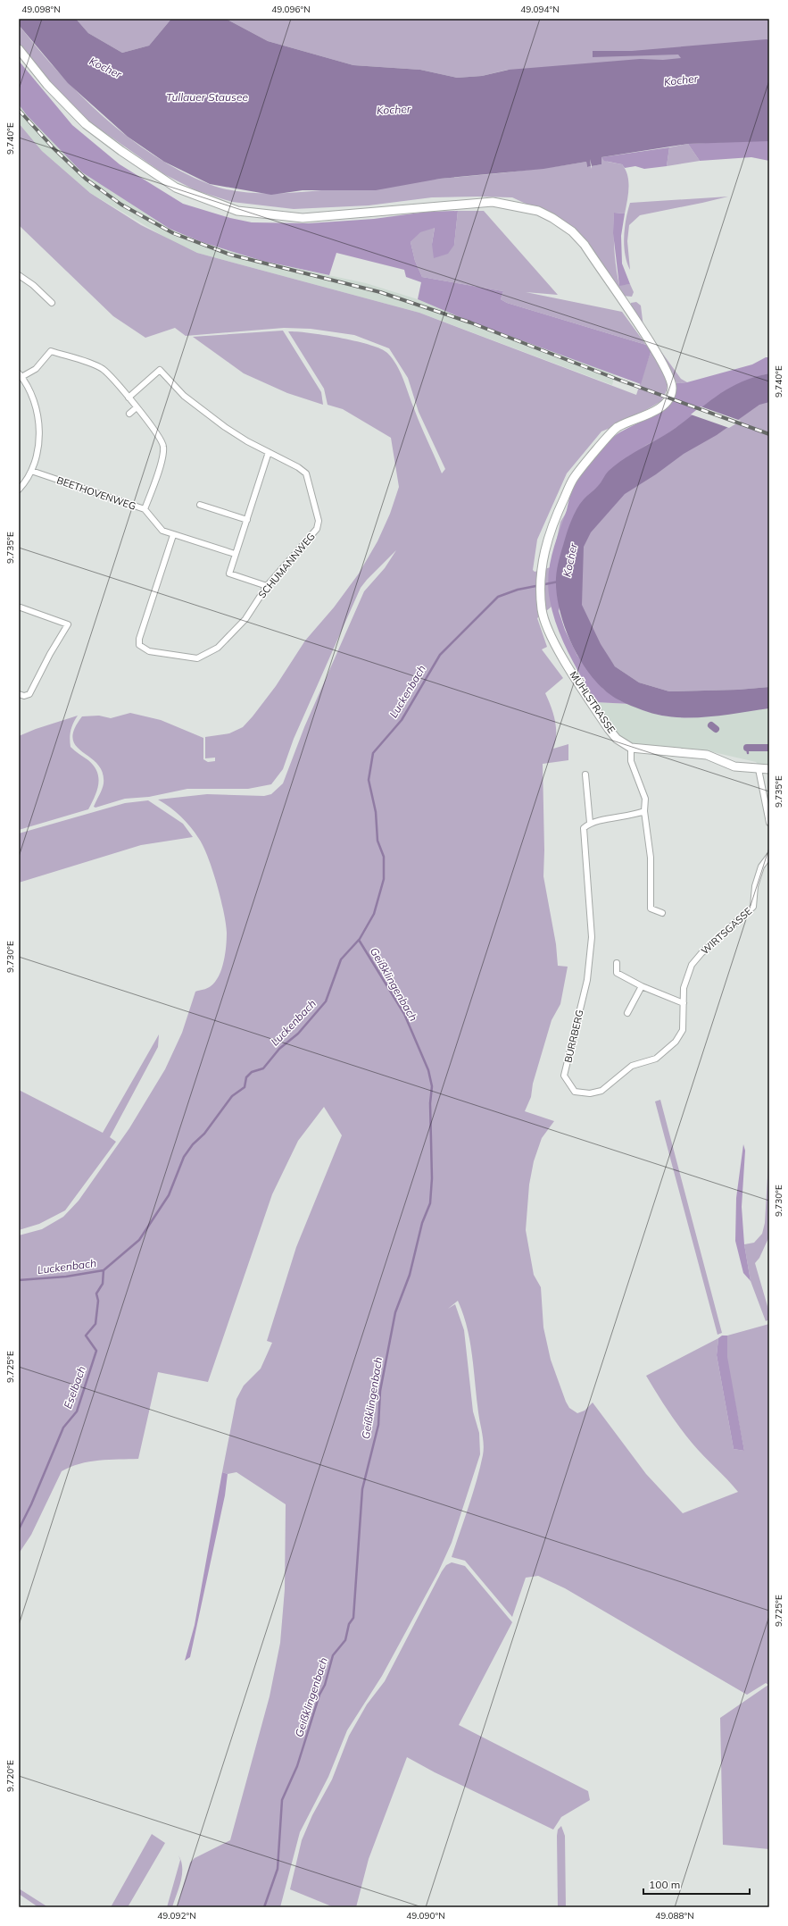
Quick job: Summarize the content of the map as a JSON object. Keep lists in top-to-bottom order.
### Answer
{
  "streets": {
    "street": [
      "BEETHOVENWEG",
      "SCHUMANNWEG",
      "MÜHLSTRASSE",
      "WIRTSGASSE",
      "BURRBERG"
    ]
  },
  "crossings": [
    ["BEETHOVENWEG", "SCHUMANNWEG"],
    ["WIRTSGASSE", "BURRBERG"]
  ],
  "water": [
    "Kocher",
    "Tullauer Stausee",
    "Luckenbach",
    "Geißklingenbach",
    "Eselbach"
  ],
  "scale_bar": "100 m",
  "coordinates": [
    "49.098°N",
    "49.096°N",
    "49.094°N",
    "9.740°E",
    "9.735°E",
    "9.730°E",
    "9.725°E",
    "9.720°E",
    "49.092°N",
    "49.090°N",
    "49.088°N"
  ]
}
